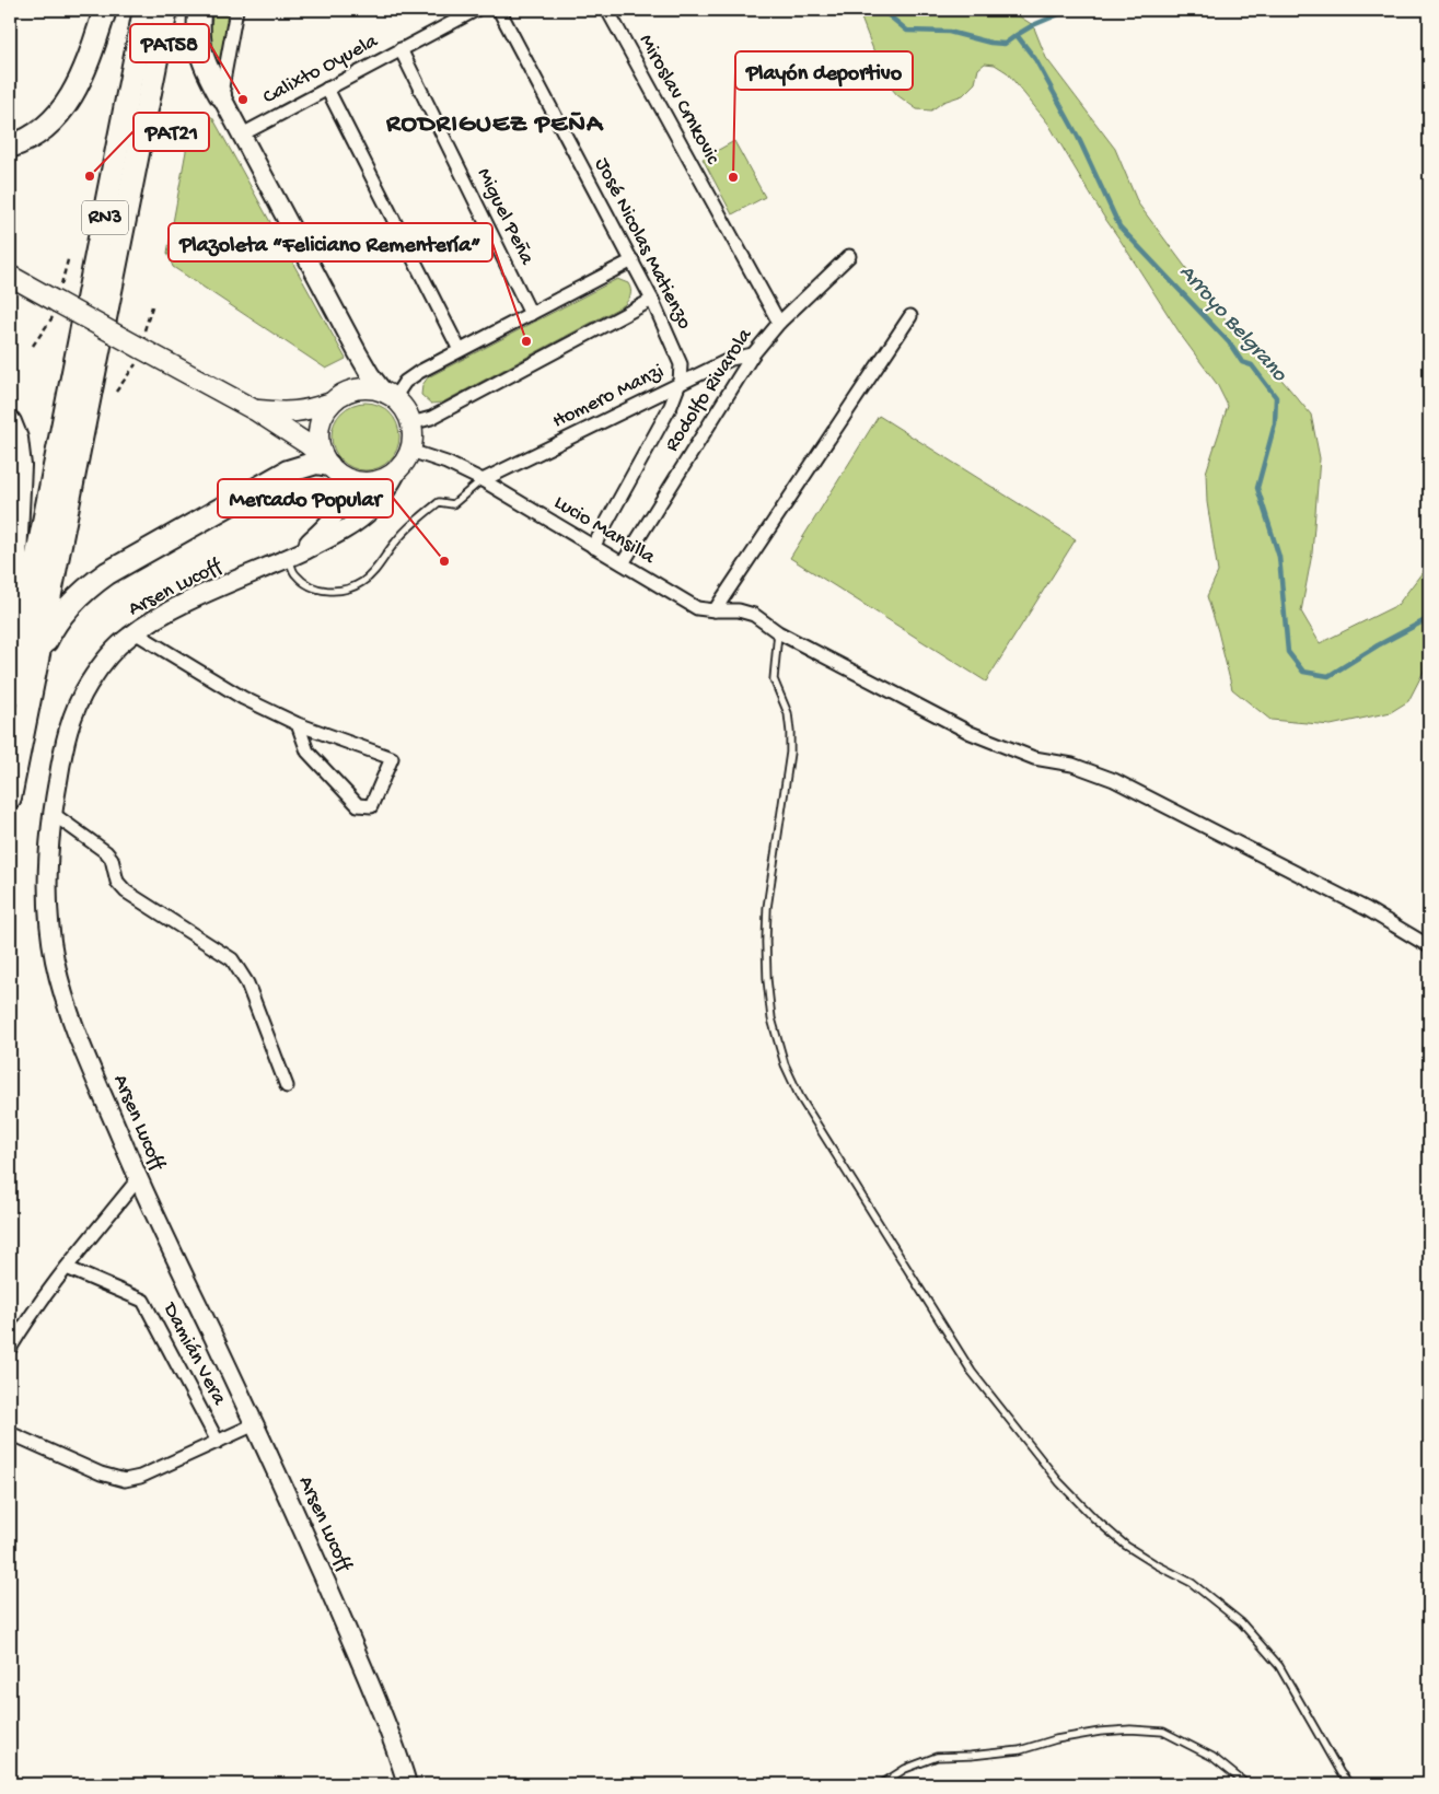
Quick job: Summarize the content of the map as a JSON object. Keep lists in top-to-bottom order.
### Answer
{
  "streets": {
    "highway": ["RN3"],
    "street": [
      "Calixto Oyuela",
      "Miroslav Crnkovic",
      "Miguel Peña",
      "José Nicolas Matienzo",
      "Rodolfo Rivarola",
      "Homero Manzi",
      "Lucio Mansilla",
      "Arsen Lucoff",
      "Damián Vera"
    ]
  },
  "crossings": [
    ["Calixto Oyuela", "Miguel Peña"],
    ["Miroslav Crnkovic", "Rodolfo Rivarola"],
    ["José Nicolas Matienzo", "Rodolfo Rivarola"],
    ["José Nicolas Matienzo", "Homero Manzi"],
    ["Rodolfo Rivarola", "Homero Manzi"],
    ["Rodolfo Rivarola", "Lucio Mansilla"],
    ["Homero Manzi", "Lucio Mansilla"],
    ["Lucio Mansilla", "Arsen Lucoff"]
  ],
  "districts": ["RODRIGUEZ PEÑA"],
  "water": ["Arroyo Belgrano"],
  "places": [
    "PAT58",
    "PAT21",
    "Playón deportivo",
    "Plazoleta “Feliciano Rementería”",
    "Mercado Popular"
  ]
}
